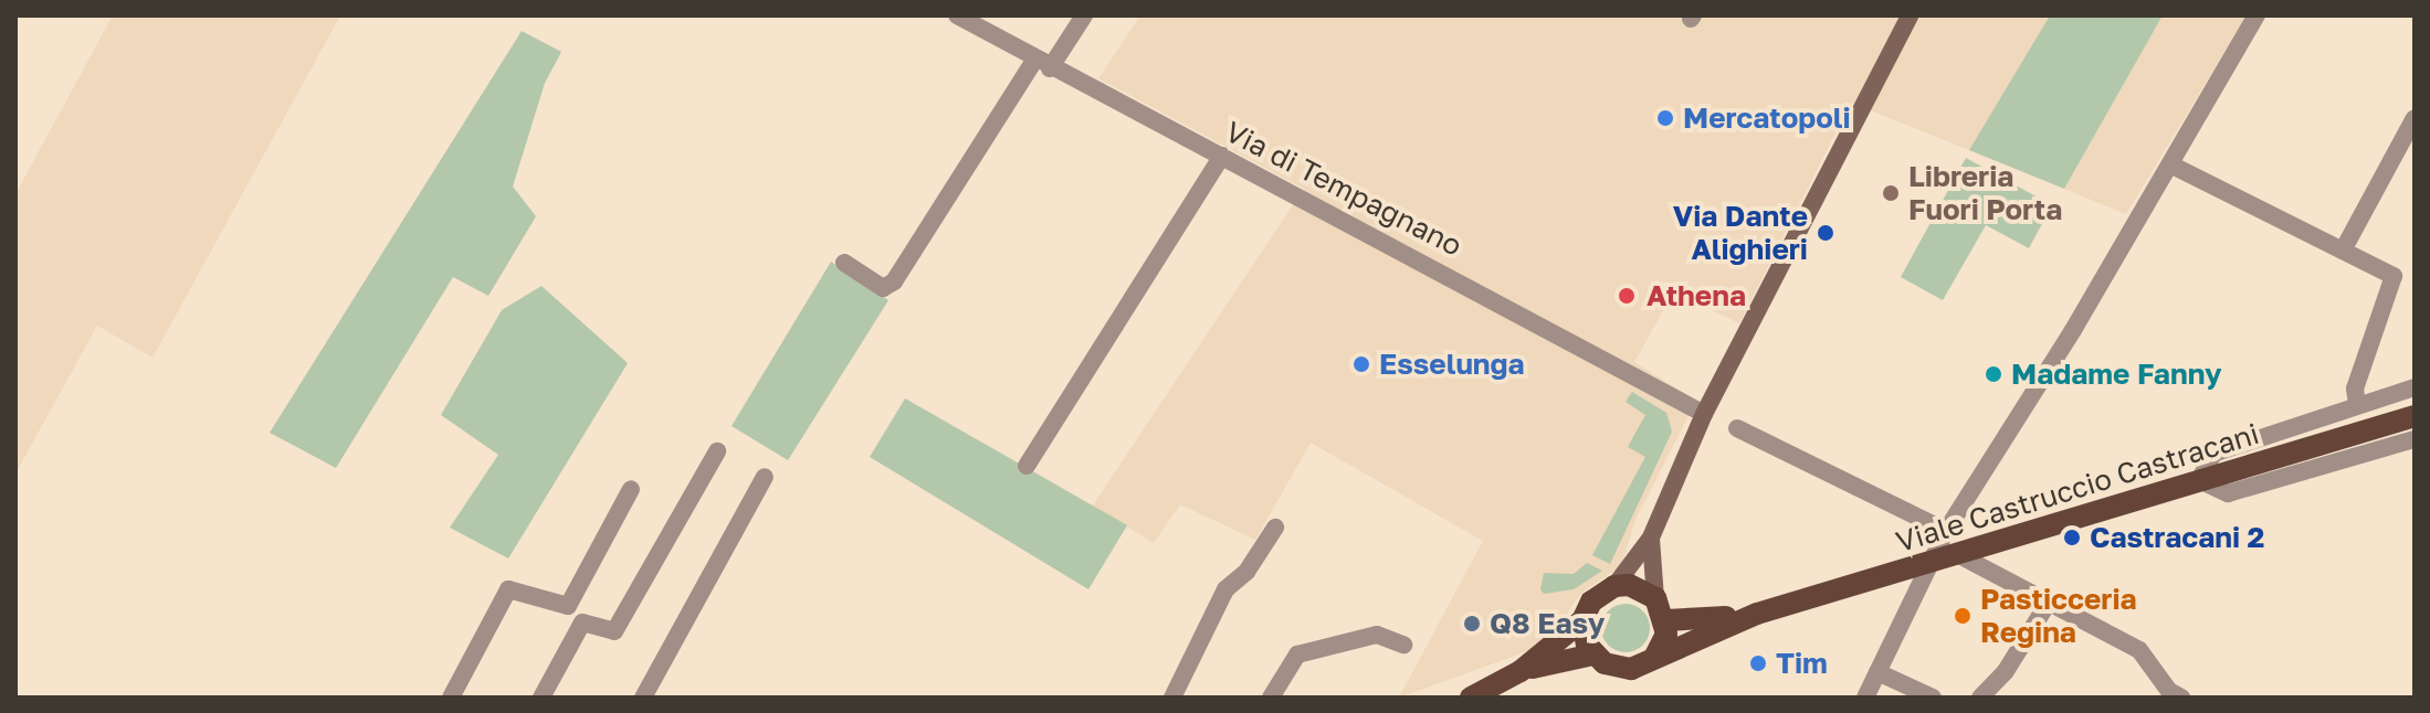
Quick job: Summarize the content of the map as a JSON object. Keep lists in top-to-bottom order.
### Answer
{
  "streets": {
    "main road": ["Viale Castruccio Castracani"],
    "street": ["Via di Tempagnano"]
  },
  "places": [
    "Mercatopoli",
    "Libreria Fuori Porta",
    "Via Dante Alighieri",
    "Athena",
    "Esselunga",
    "Madame Fanny",
    "Castracani 2",
    "Pasticceria Regina",
    "Q8 Easy",
    "Tim"
  ]
}
